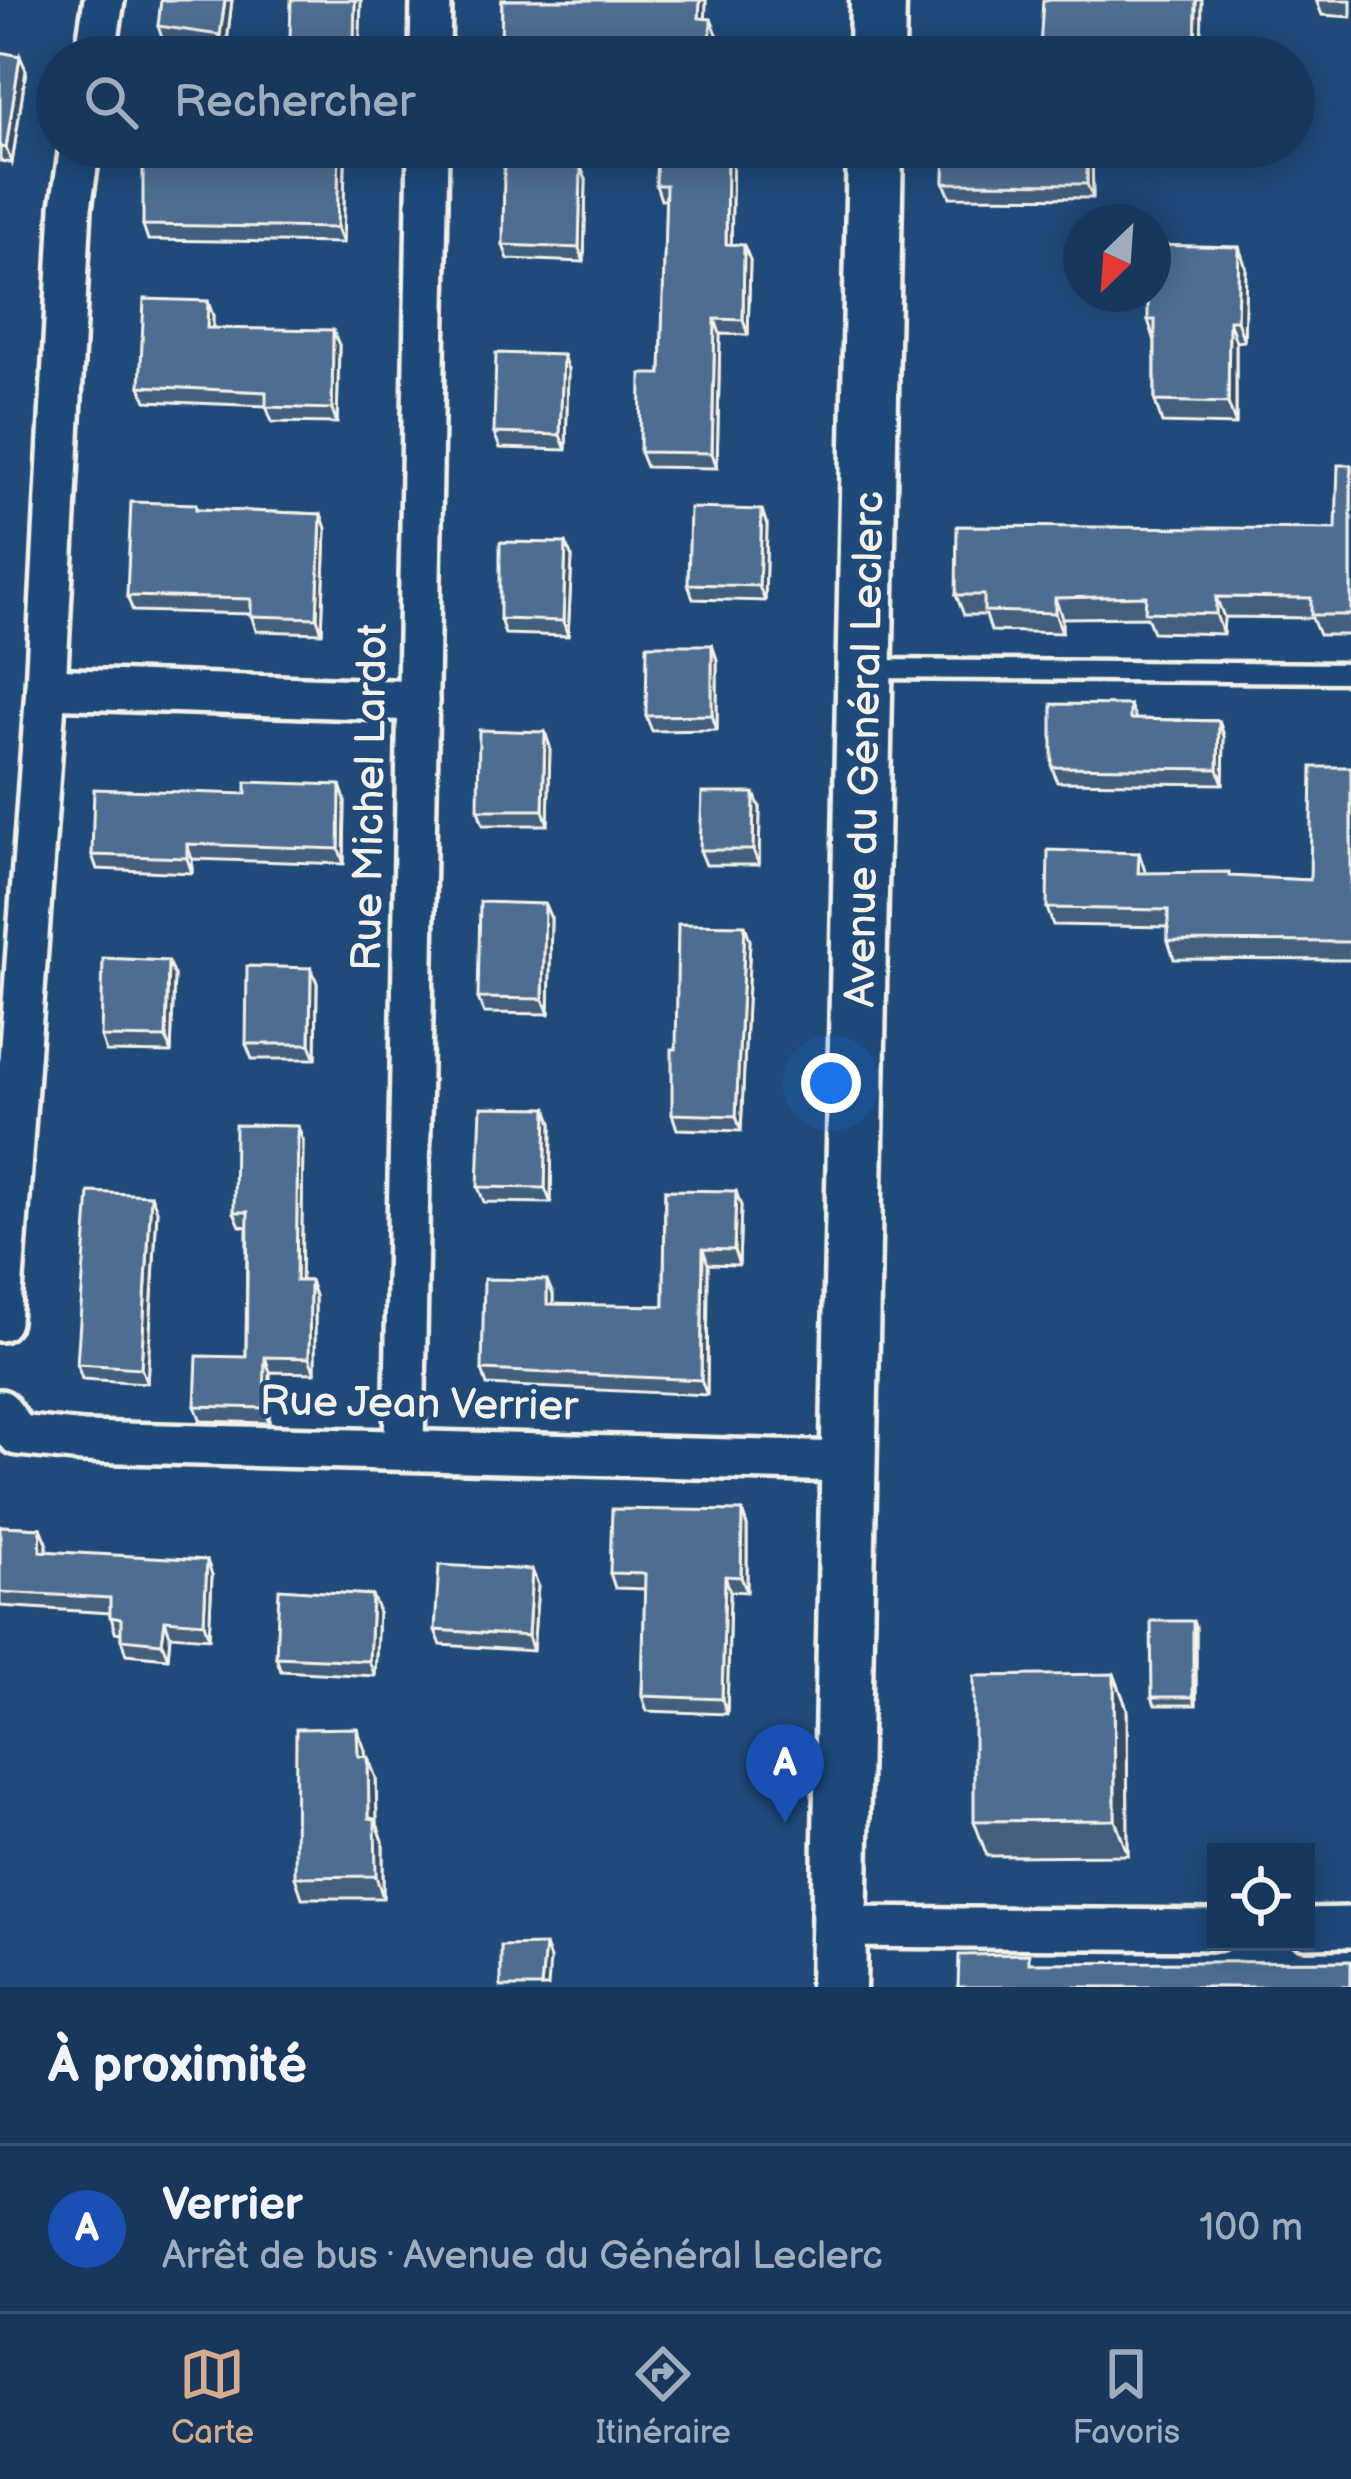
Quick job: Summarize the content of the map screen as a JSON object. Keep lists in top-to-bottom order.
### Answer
{
  "streets": {
    "main road": ["Avenue du Général Leclerc"],
    "street": ["Rue Michel Lardot", "Rue Jean Verrier"]
  },
  "crossings": [
    ["Avenue du Général Leclerc", "Rue Jean Verrier"],
    ["Rue Michel Lardot", "Rue Jean Verrier"]
  ],
  "north": "bottom left",
  "page": {
    "search": "Rechercher",
    "pins": "A",
    "heading": "À proximité",
    "list": [
      {
        "mark": "A",
        "name": "Verrier",
        "note": "Arrêt de bus · Avenue du Général Leclerc",
        "value": "100 m"
      }
    ],
    "nav": ["Carte", "Itinéraire", "Favoris"]
  }
}
